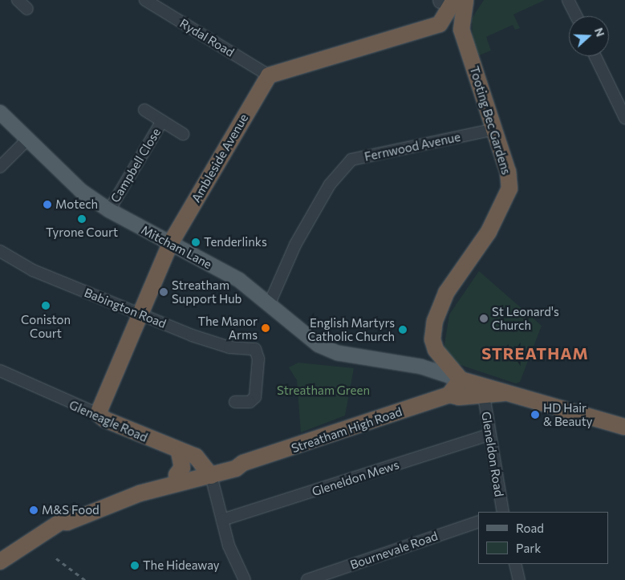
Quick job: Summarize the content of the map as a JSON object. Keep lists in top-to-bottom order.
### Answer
{
  "streets": {
    "highway": [
      "Tooting Bec Gardens",
      "Ambleside Avenue",
      "Gleneagle Road",
      "Streatham High Road"
    ],
    "main road": ["Mitcham Lane"],
    "street": [
      "Rydal Road",
      "Fernwood Avenue",
      "Campbell Close",
      "Babington Road",
      "Gleneldon Road",
      "Gleneldon Mews",
      "Bournevale Road"
    ]
  },
  "crossings": [
    ["Rydal Road", "Ambleside Avenue"],
    ["Tooting Bec Gardens", "Fernwood Avenue"],
    ["Fernwood Avenue", "Mitcham Lane"],
    ["Ambleside Avenue", "Mitcham Lane"],
    ["Ambleside Avenue", "Babington Road"],
    ["Ambleside Avenue", "Gleneagle Road"],
    ["Campbell Close", "Mitcham Lane"],
    ["Mitcham Lane", "Streatham High Road"],
    ["Gleneagle Road", "Streatham High Road"],
    ["Streatham High Road", "Gleneldon Road"],
    ["Gleneldon Road", "Gleneldon Mews"]
  ],
  "districts": ["STREATHAM"],
  "parks": ["Streatham Green"],
  "places": [
    "Motech",
    "Tyrone Court",
    "Tenderlinks",
    "Streatham Support Hub",
    "Coniston Court",
    "St Leonard's Church",
    "The Manor Arms",
    "English Martyrs Catholic Church",
    "HD Hair & Beauty",
    "M&S Food",
    "The Hideaway"
  ],
  "legend": ["Road", "Park"],
  "north": "right"
}
